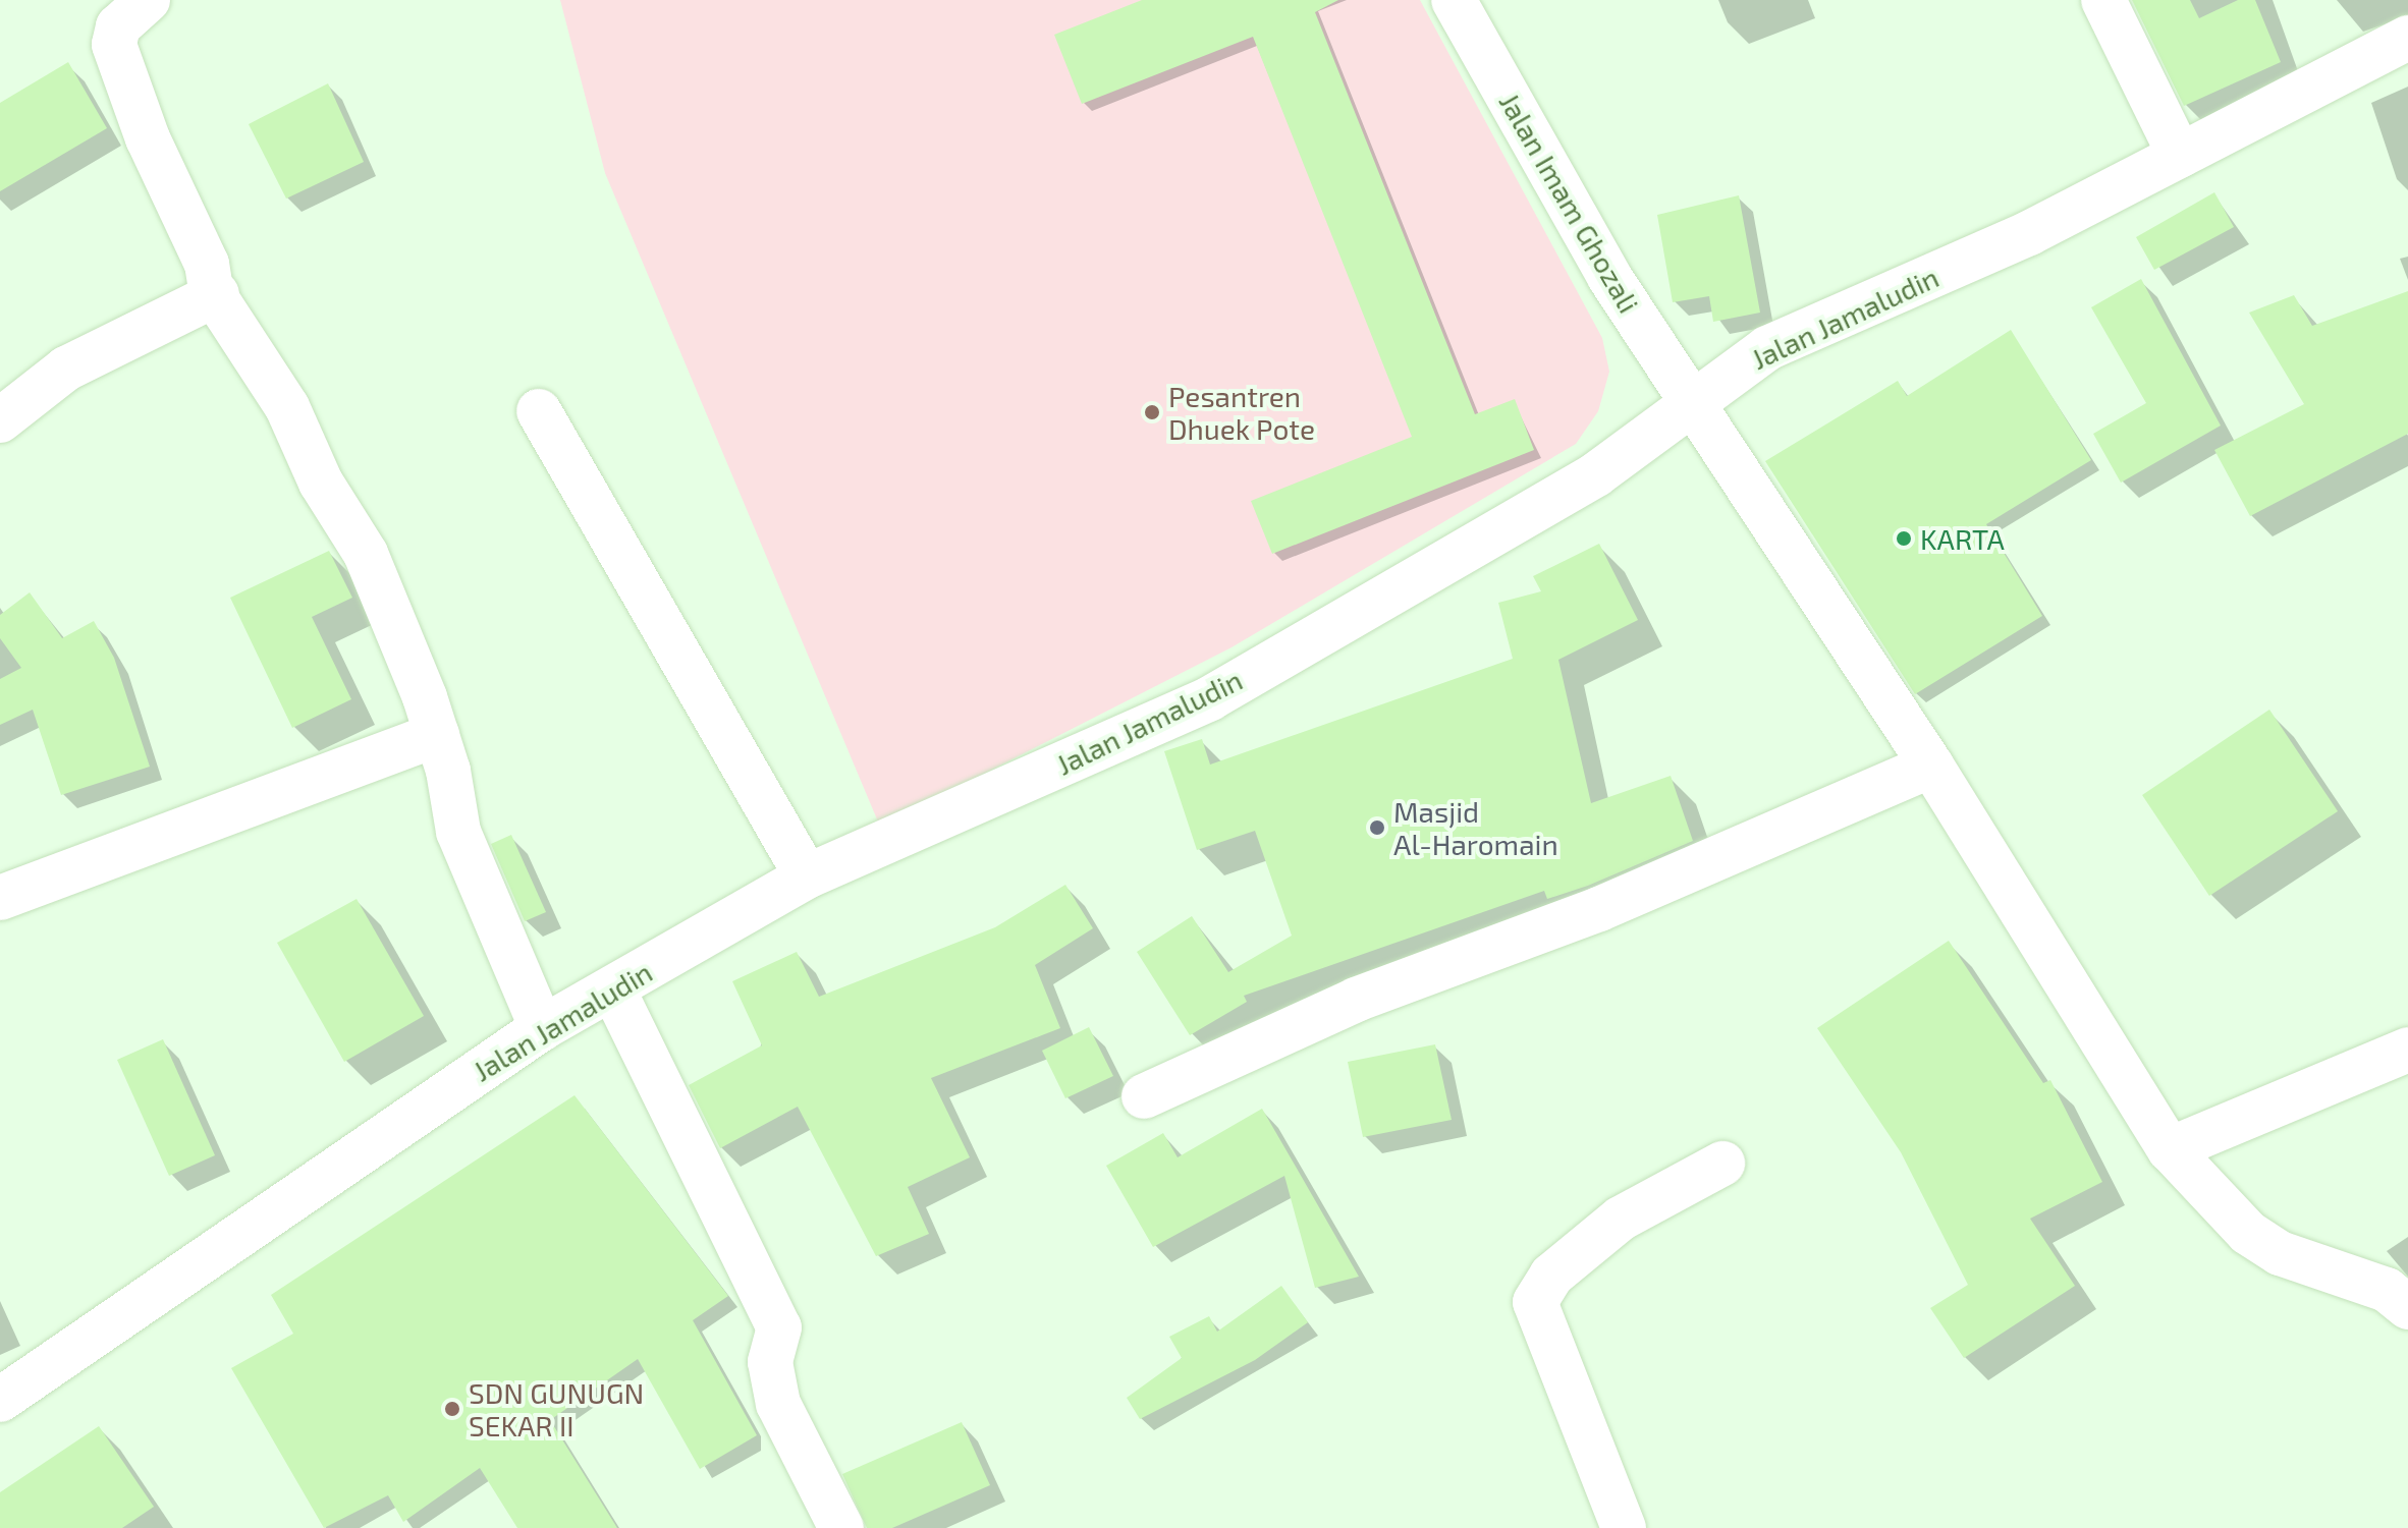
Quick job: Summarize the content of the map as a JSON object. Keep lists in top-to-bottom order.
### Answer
{
  "streets": {
    "street": ["Jalan Imam Ghozali", "Jalan Jamaludin"]
  },
  "crossings": [
    ["Jalan Imam Ghozali", "Jalan Jamaludin"]
  ],
  "places": [
    "Pesantren Dhuek Pote",
    "KARTA",
    "Masjid Al-Haromain",
    "SDN GUNUGN SEKAR II"
  ]
}
